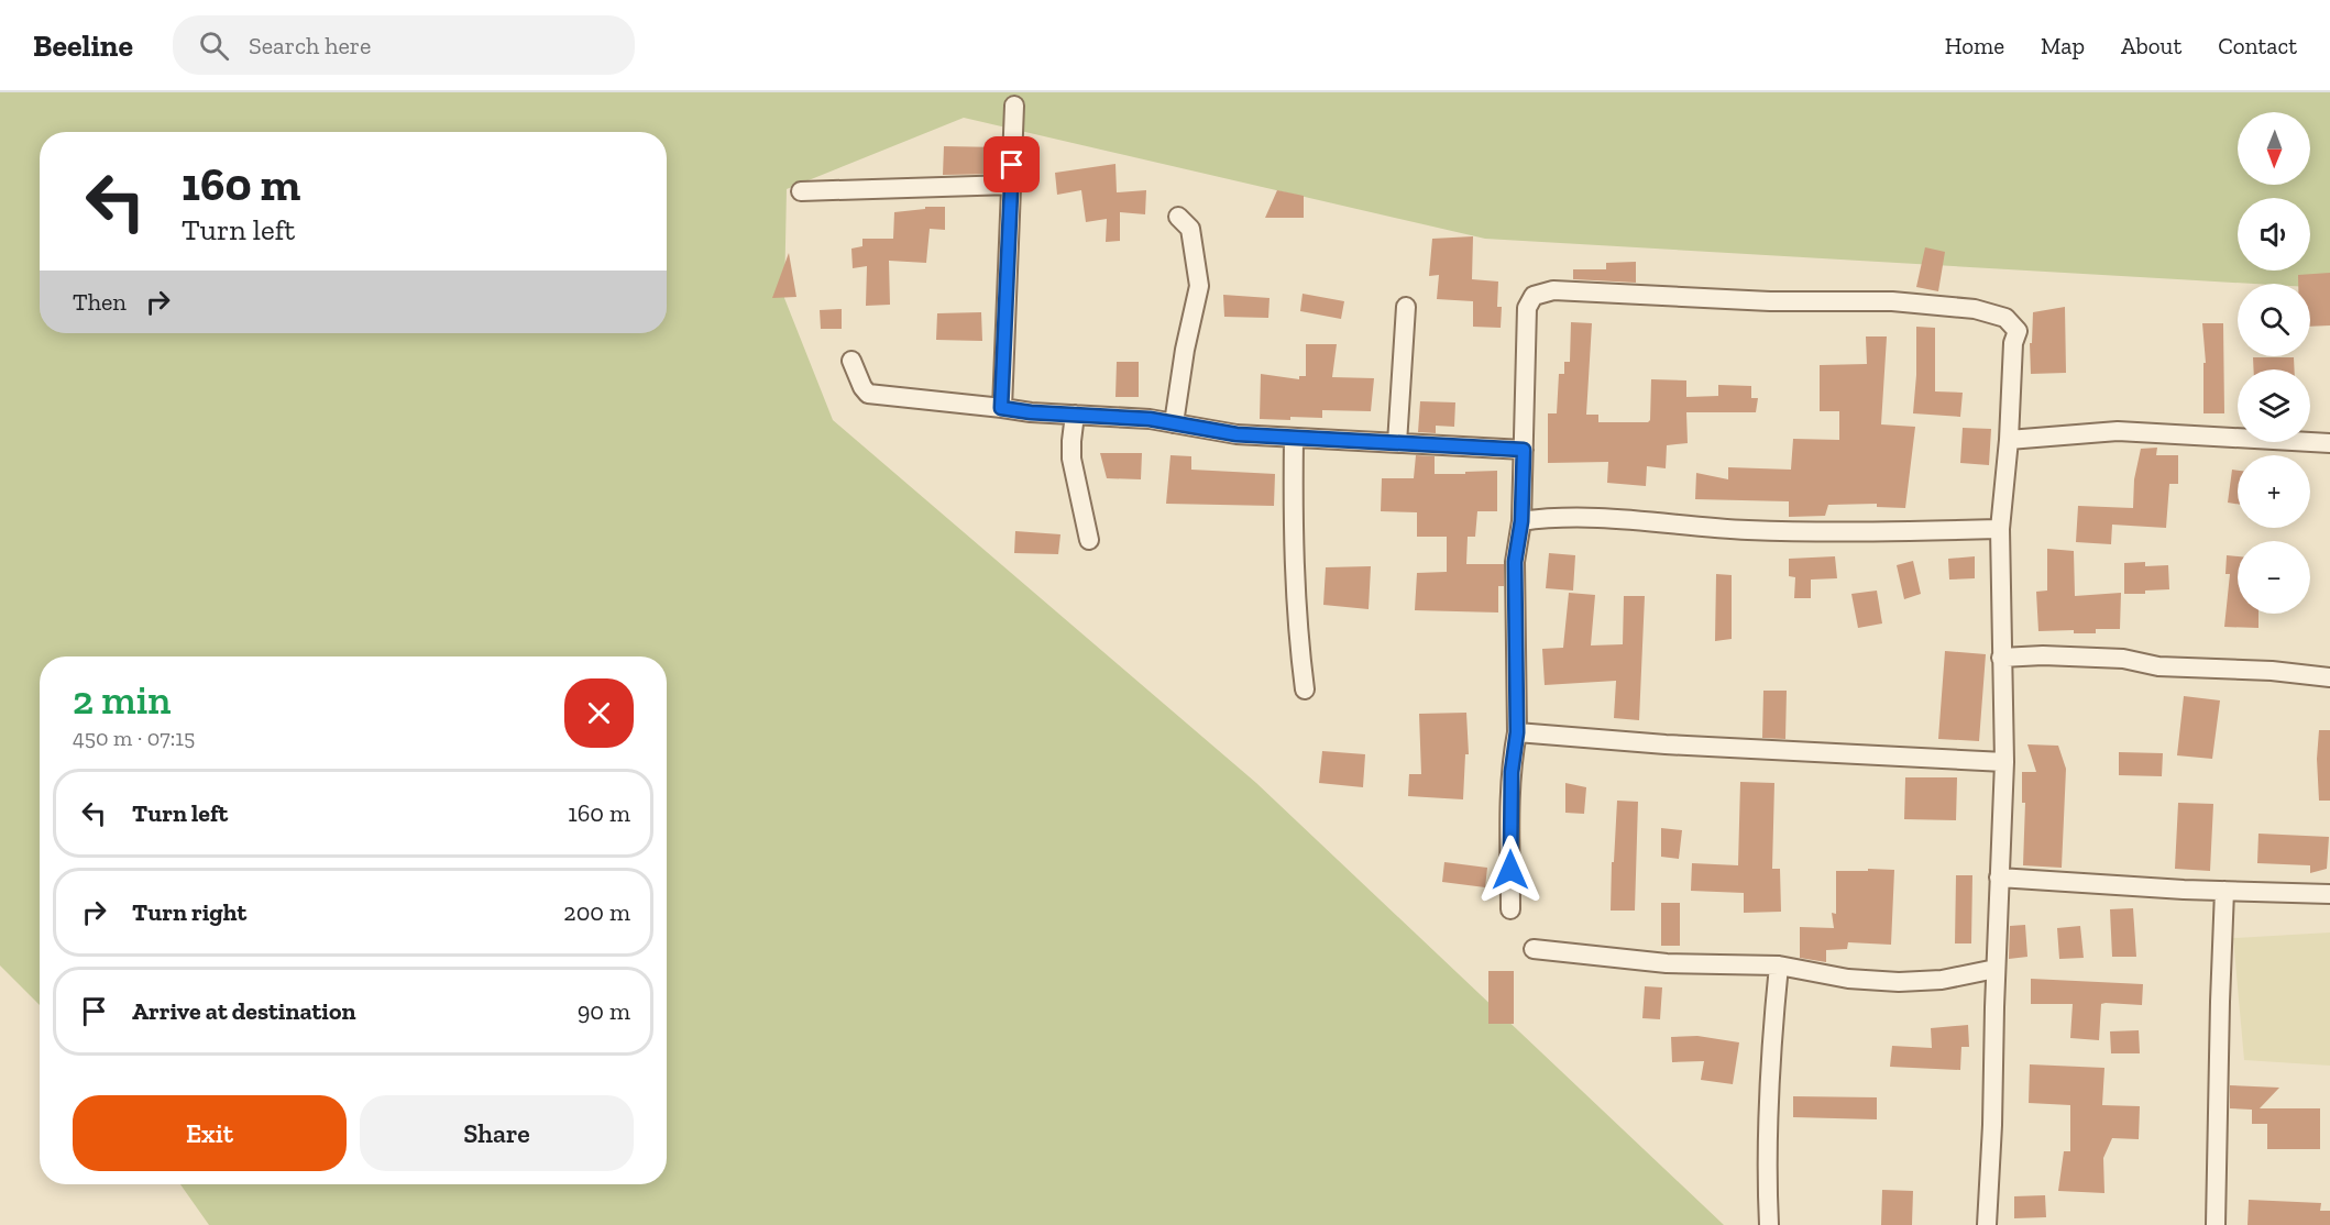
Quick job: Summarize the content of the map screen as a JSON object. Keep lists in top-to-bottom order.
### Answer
{
  "north": "bottom",
  "page": {
    "header": "Beeline",
    "search": "Search here",
    "nav": [
      "Home",
      "Map",
      "About",
      "Contact"
    ],
    "map_buttons": ["+", "−"],
    "turn": ["160 m", "Turn left"],
    "then": "Then",
    "heading": ["2 min", "450 m · 07:15"],
    "list": [
      {
        "name": "Turn left",
        "value": "160 m"
      },
      {
        "name": "Turn right",
        "value": "200 m"
      },
      {
        "name": "Arrive at destination",
        "value": "90 m"
      }
    ],
    "buttons": ["Exit", "Share"]
  }
}
